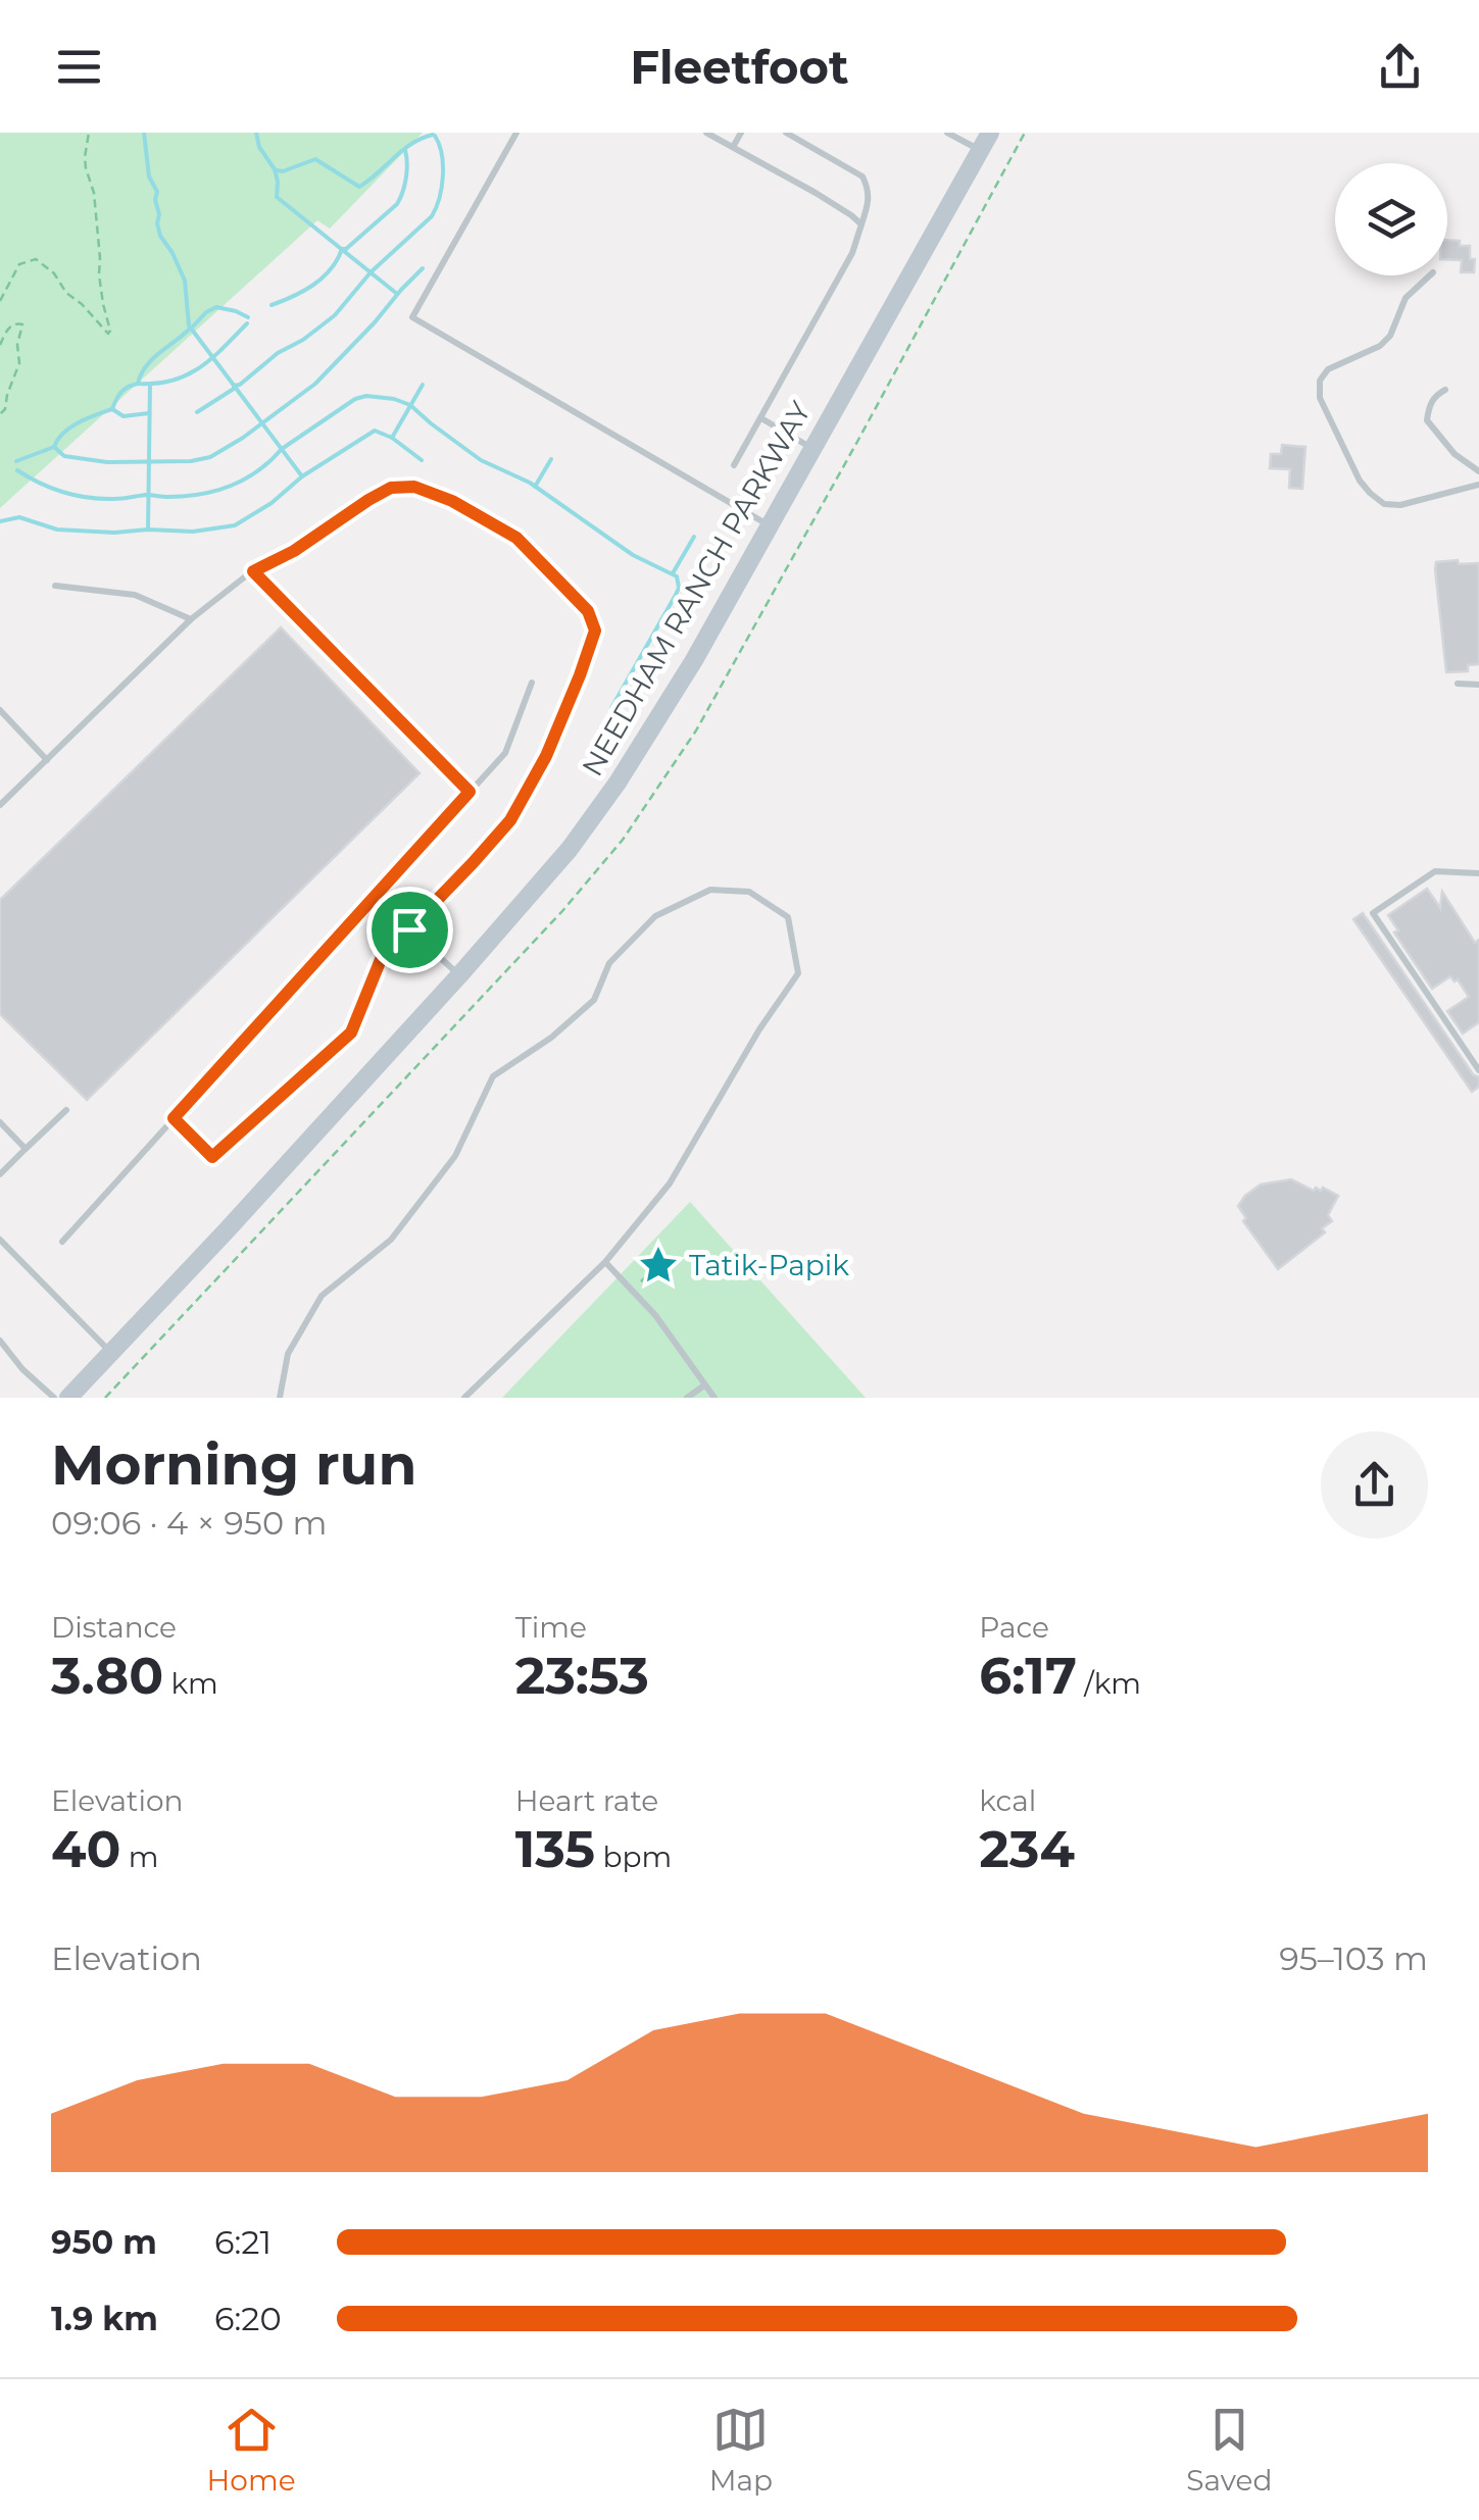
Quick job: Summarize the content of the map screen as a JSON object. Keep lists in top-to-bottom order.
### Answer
{
  "streets": {
    "street": ["NEEDHAM RANCH PARKWAY"]
  },
  "places": {
    "place": ["Tatik-Papik"]
  },
  "page": {
    "header": "Fleetfoot",
    "heading": ["Morning run", "09:06 · 4 × 950 m"],
    "stats": [
      ["Distance", "3.80 km"],
      ["Time", "23:53"],
      ["Pace", "6:17 /km"],
      ["Elevation", "40 m"],
      ["Heart rate", "135 bpm"],
      ["kcal", "234"]
    ],
    "chart": ["Elevation", "95–103 m"],
    "list": [
      {
        "name": "950 m",
        "note": "6:21"
      },
      {
        "name": "1.9 km",
        "note": "6:20"
      }
    ],
    "tabs": ["Home", "Map", "Saved"]
  }
}
